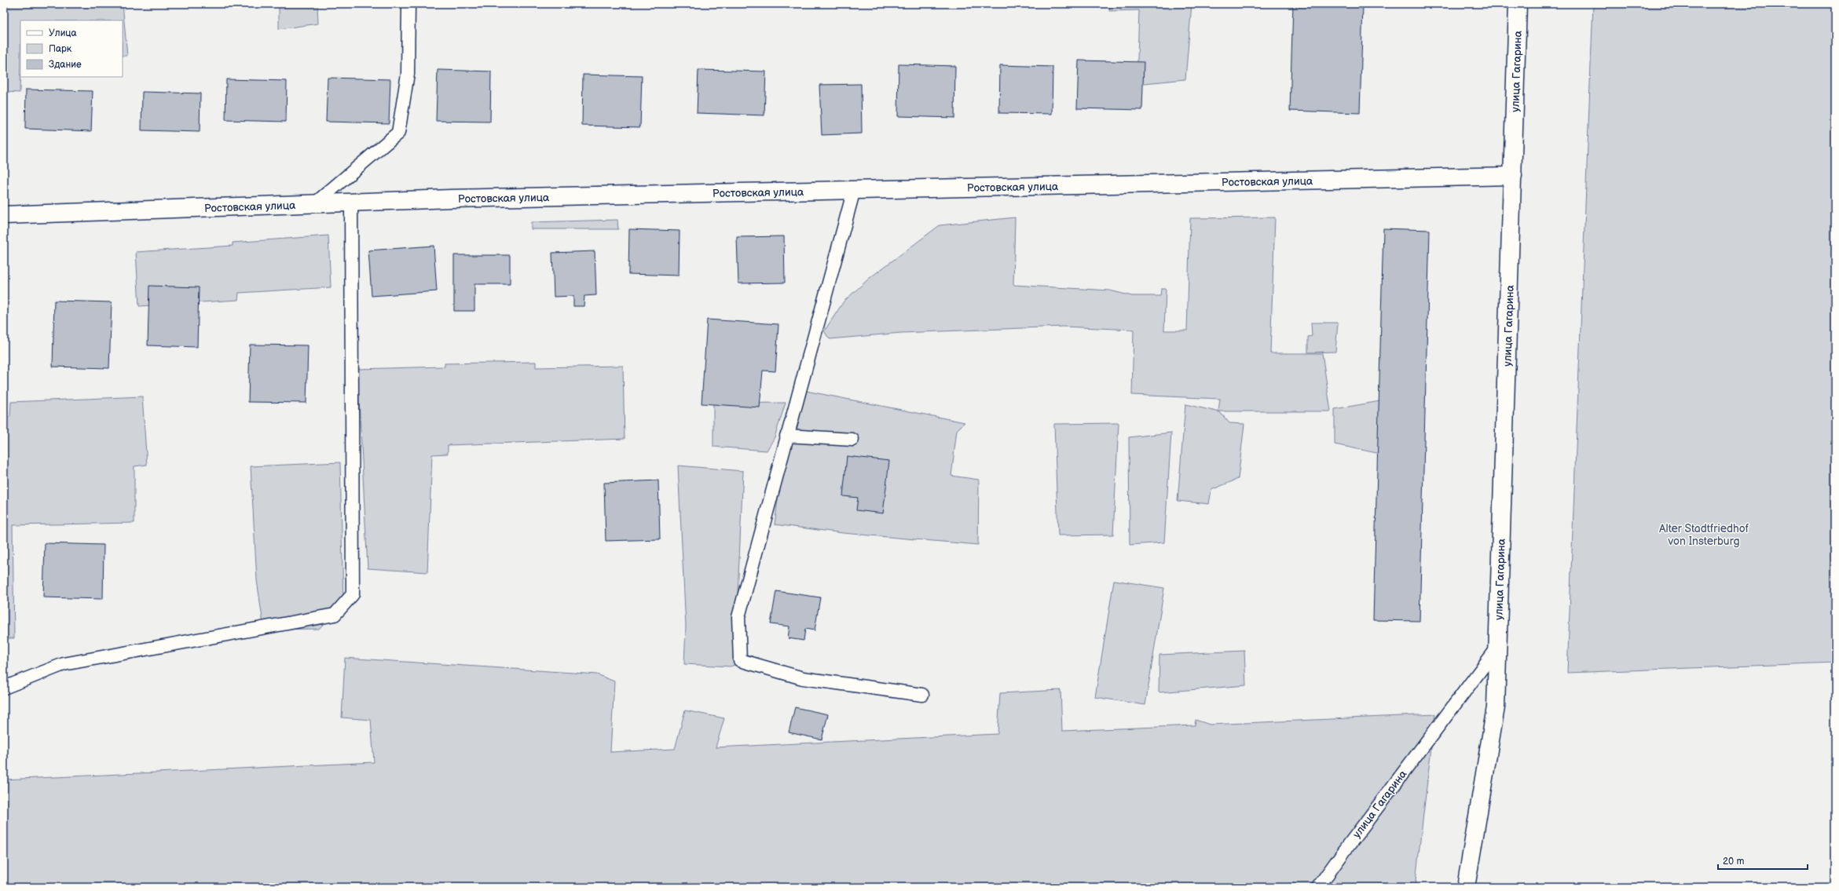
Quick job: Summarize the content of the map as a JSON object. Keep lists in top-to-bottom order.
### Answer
{
  "streets": {
    "street": ["улица Гагарина", "Ростовская улица"]
  },
  "crossings": [
    ["улица Гагарина", "Ростовская улица"]
  ],
  "parks": ["Alter Stadtfriedhof von Insterburg"],
  "legend": ["Улица", "Парк", "Здание"],
  "scale_bar": "20 m"
}
